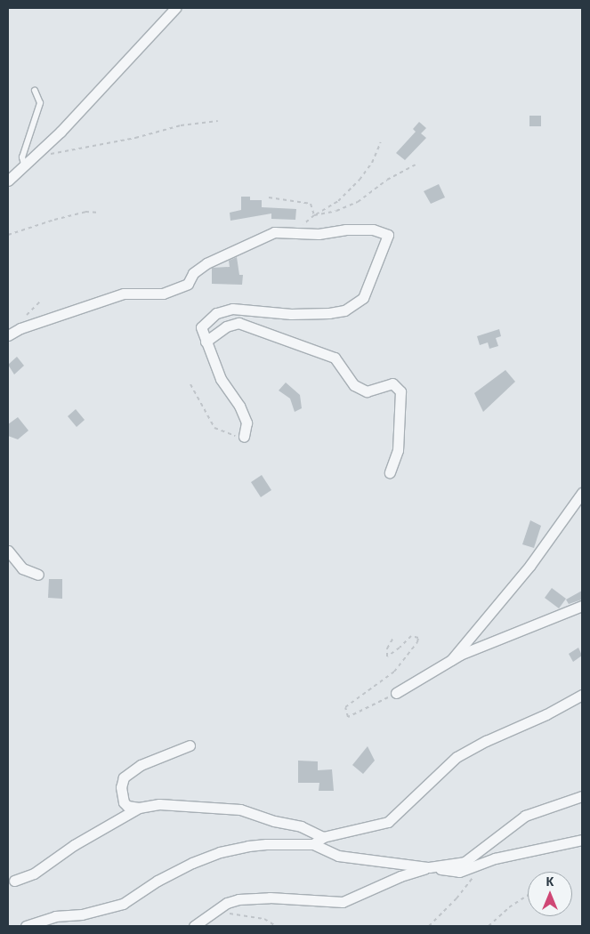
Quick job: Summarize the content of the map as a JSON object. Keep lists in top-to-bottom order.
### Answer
{
  "north": "top"
}
